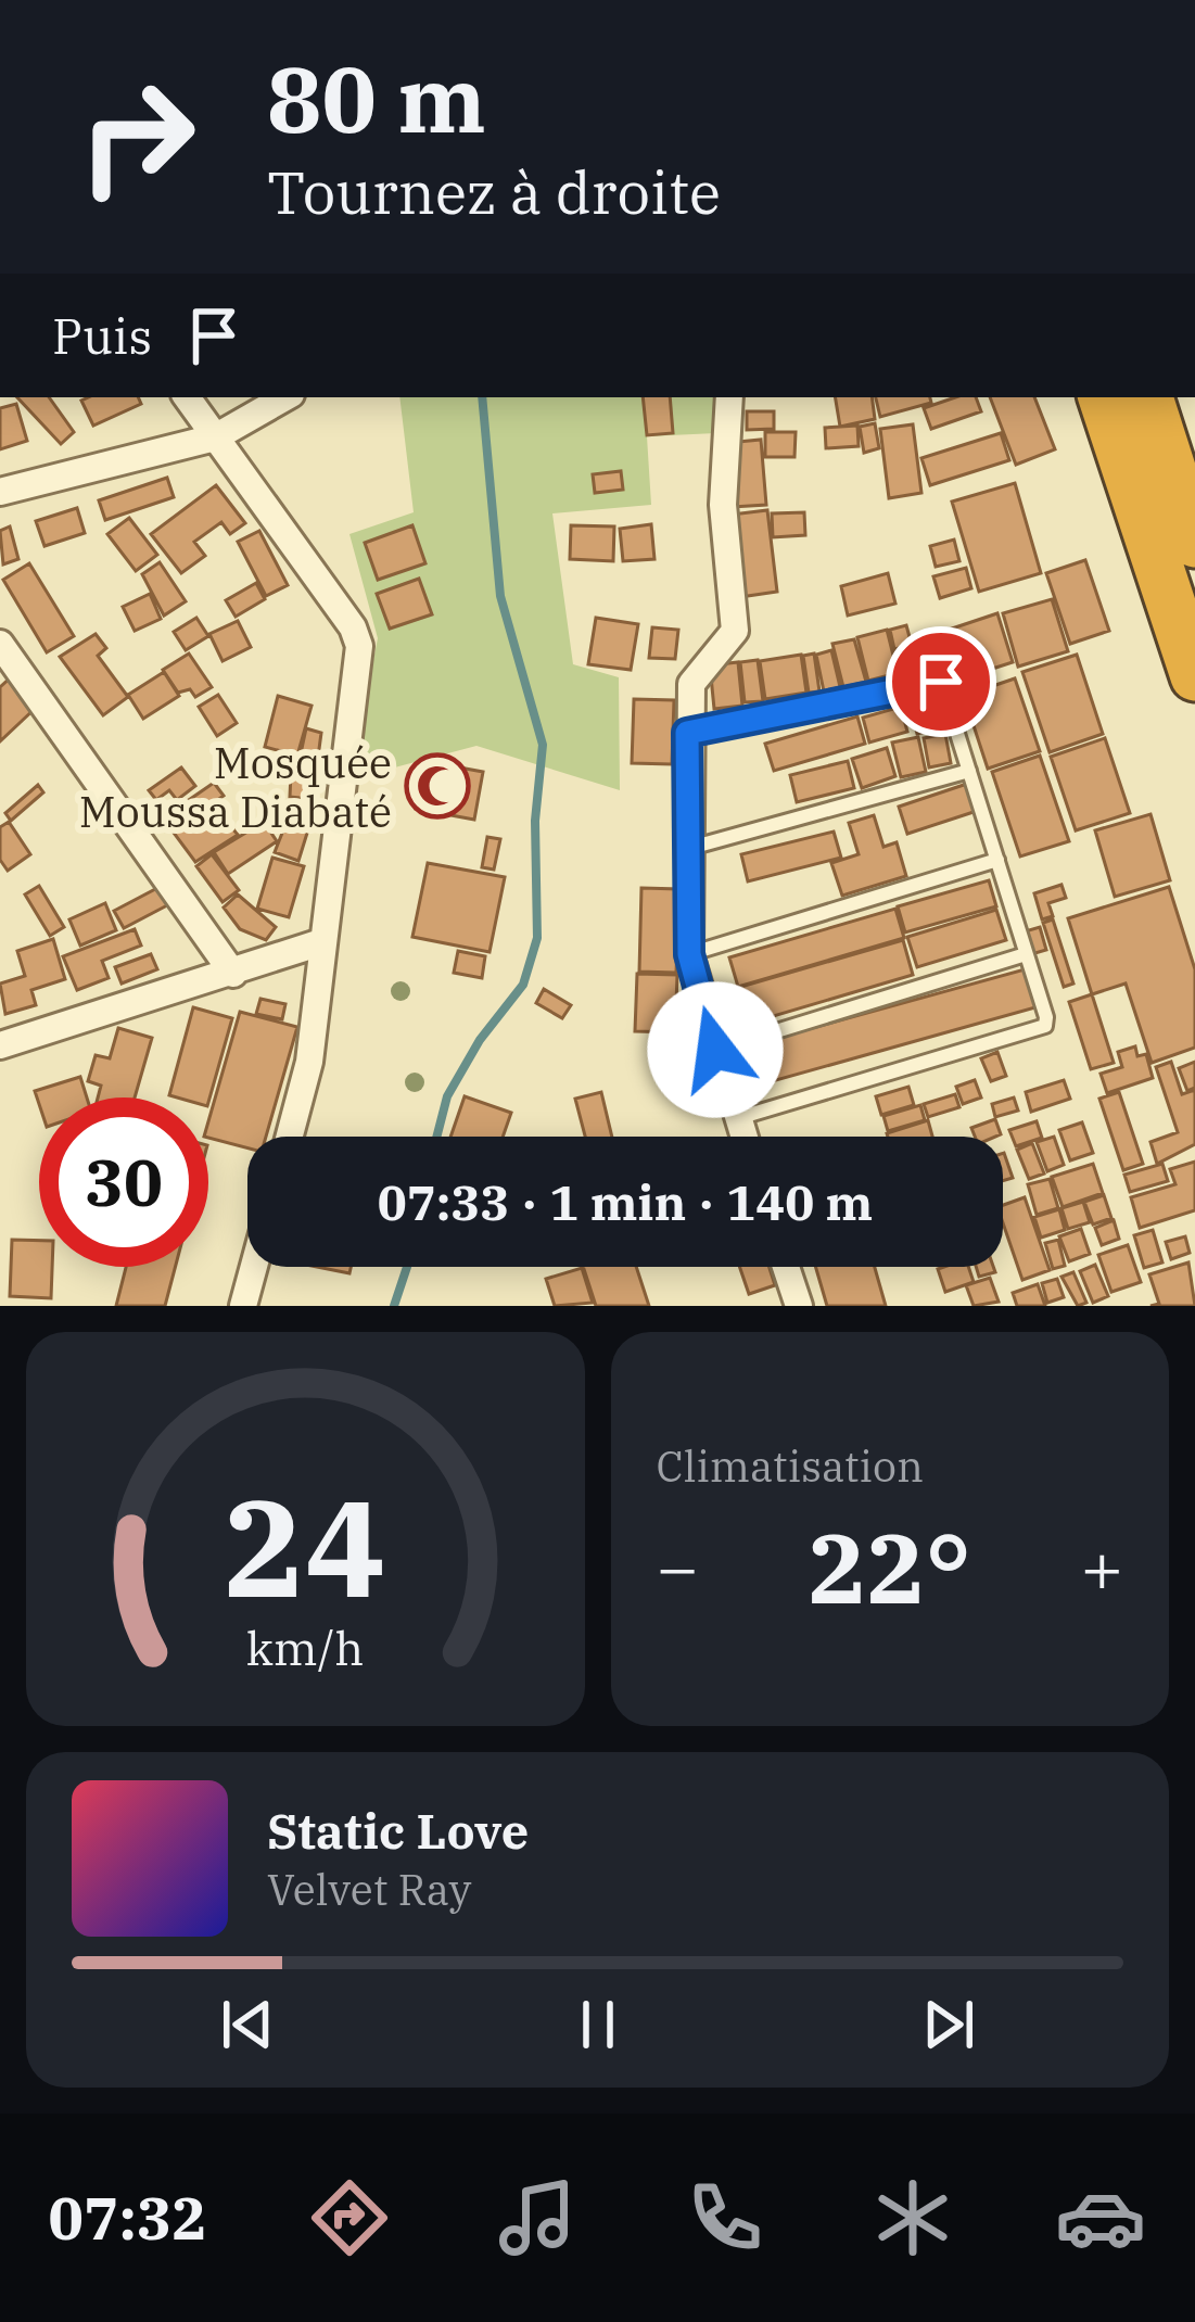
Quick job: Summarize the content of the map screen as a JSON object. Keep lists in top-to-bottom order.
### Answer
{
  "places": {
    "mosque": ["Mosquée Moussa Diabaté"]
  },
  "page": {
    "turn": ["80 m", "Tournez à droite"],
    "then": "Puis",
    "limit": "30",
    "trip": "07:33 · 1 min · 140 m",
    "tile": "Climatisation",
    "heat": ["−", "22°", "+"],
    "song": ["Static Love", "Velvet Ray"],
    "tabs": "07:32",
    "gauge": ["24", "km/h"]
  }
}
